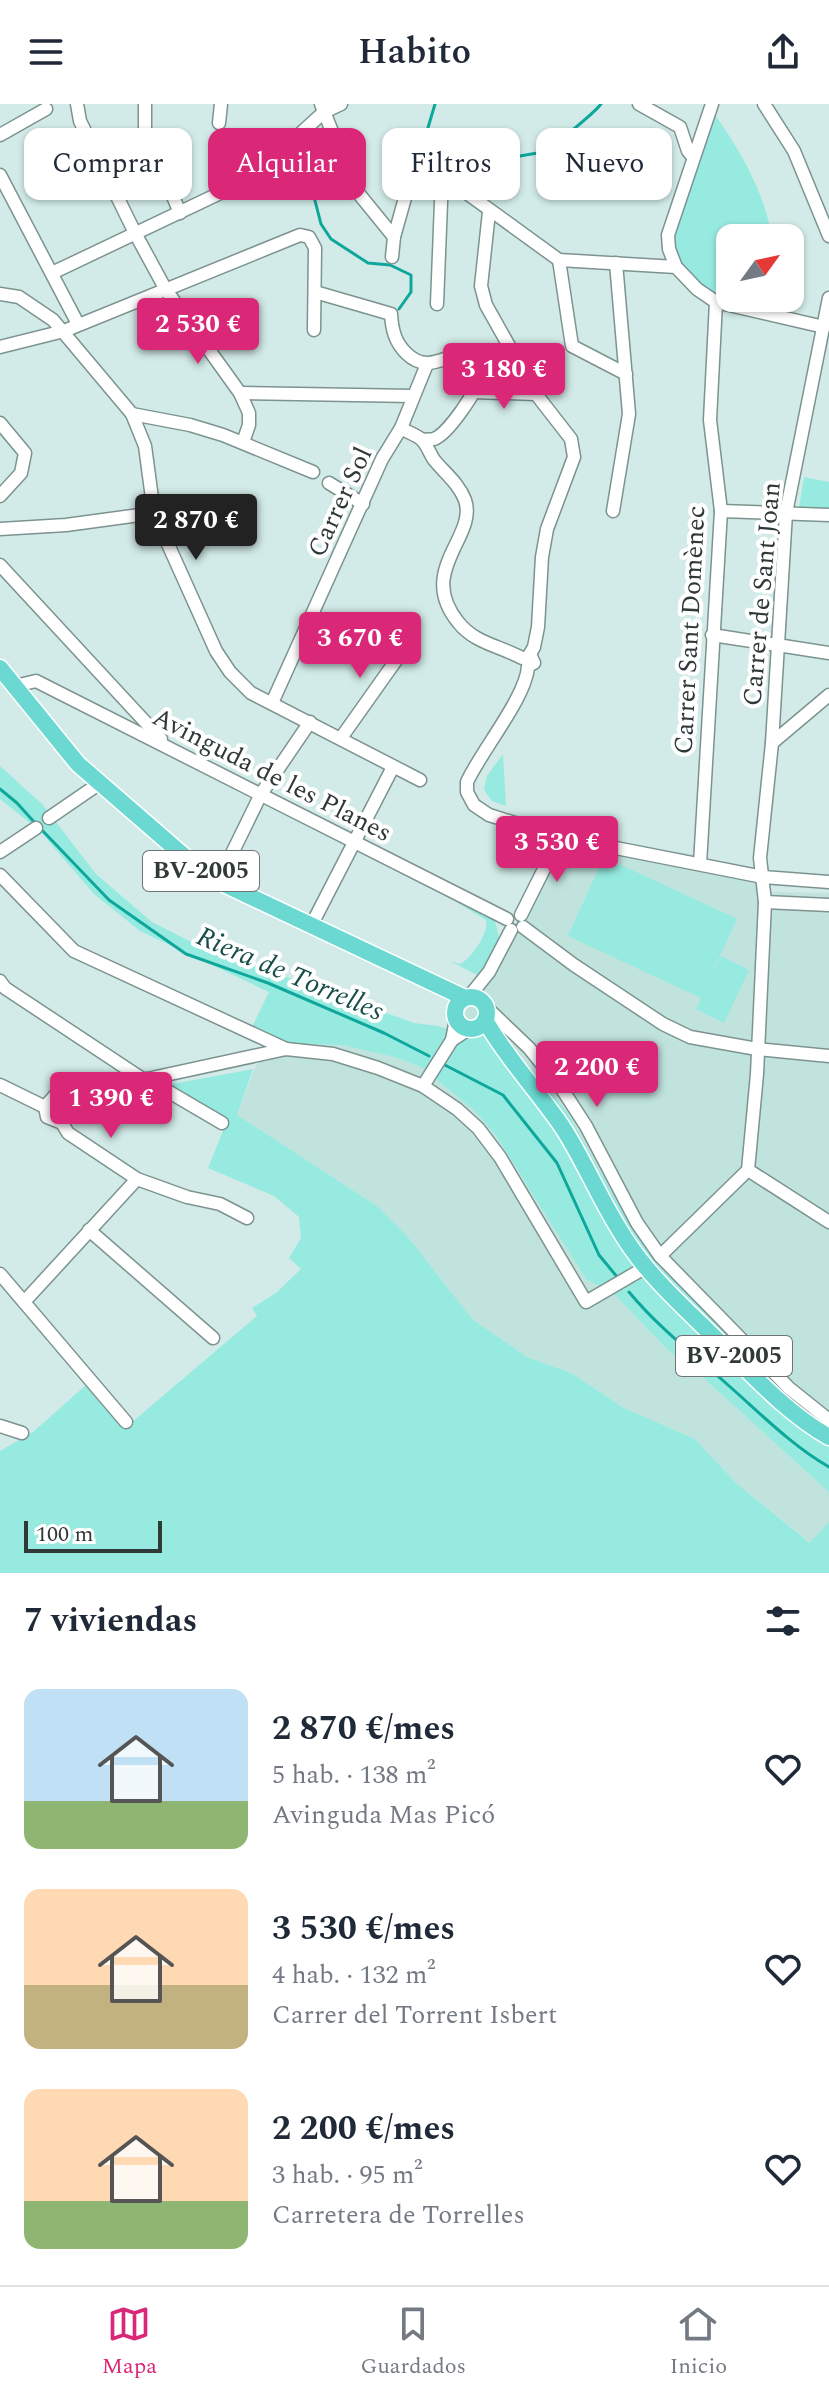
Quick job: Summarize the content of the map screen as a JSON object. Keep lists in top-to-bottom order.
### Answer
{
  "streets": {
    "main road": ["BV-2005"],
    "street": [
      "Carrer Sol",
      "Carrer de Sant Joan",
      "Carrer Sant Domènec",
      "Avinguda de les Planes"
    ]
  },
  "crossings": [
    ["Avinguda de les Planes", "BV-2005"]
  ],
  "water": ["Riera de Torrelles"],
  "scale_bar": "100 m",
  "north": "top right",
  "page": {
    "header": "Habito",
    "chip": [
      "Comprar",
      "Alquilar",
      "Filtros",
      "Nuevo"
    ],
    "price": [
      "2 530 €",
      "3 180 €",
      "2 870 €",
      "3 670 €",
      "3 530 €",
      "2 200 €",
      "1 390 €"
    ],
    "scale": "100 m",
    "heading": "7 viviendas",
    "list": [
      {
        "name": "2 870 €/mes",
        "note": "5 hab. · 138 m² · Avinguda Mas Picó"
      },
      {
        "name": "3 530 €/mes",
        "note": "4 hab. · 132 m² · Carrer del Torrent Isbert"
      },
      {
        "name": "2 200 €/mes",
        "note": "3 hab. · 95 m² · Carretera de Torrelles"
      }
    ],
    "tabs": ["Mapa", "Guardados", "Inicio"]
  }
}
